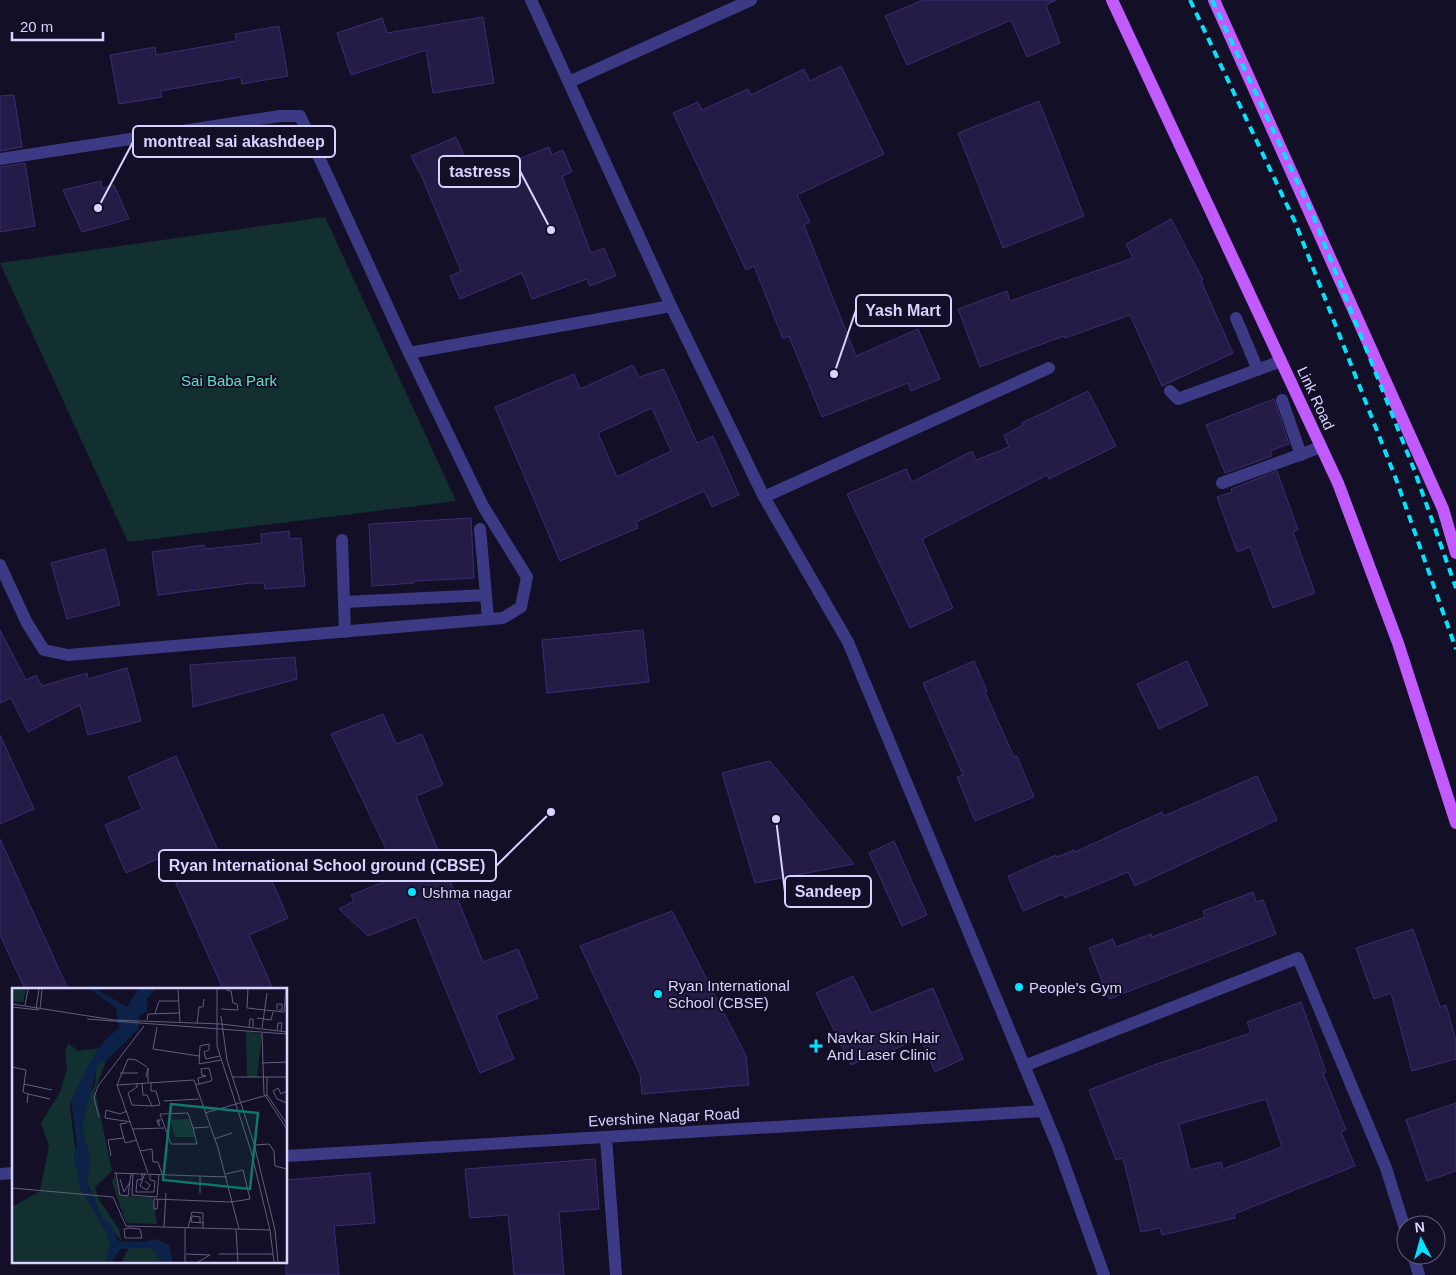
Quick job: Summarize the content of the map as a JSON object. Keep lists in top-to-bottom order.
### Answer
{
  "streets": {
    "main road": ["Link Road"],
    "street": ["Evershine Nagar Road"]
  },
  "parks": ["Sai Baba Park"],
  "places": {
    "other": [
      "montreal sai akashdeep",
      "tastress",
      "Yash Mart",
      "Ryan International School ground (CBSE)",
      "Sandeep",
      "Ushma nagar",
      "People's Gym",
      "Ryan International School (CBSE)"
    ],
    "health": ["Navkar Skin Hair And Laser Clinic"]
  },
  "scale_bar": "20 m",
  "north": "top"
}
